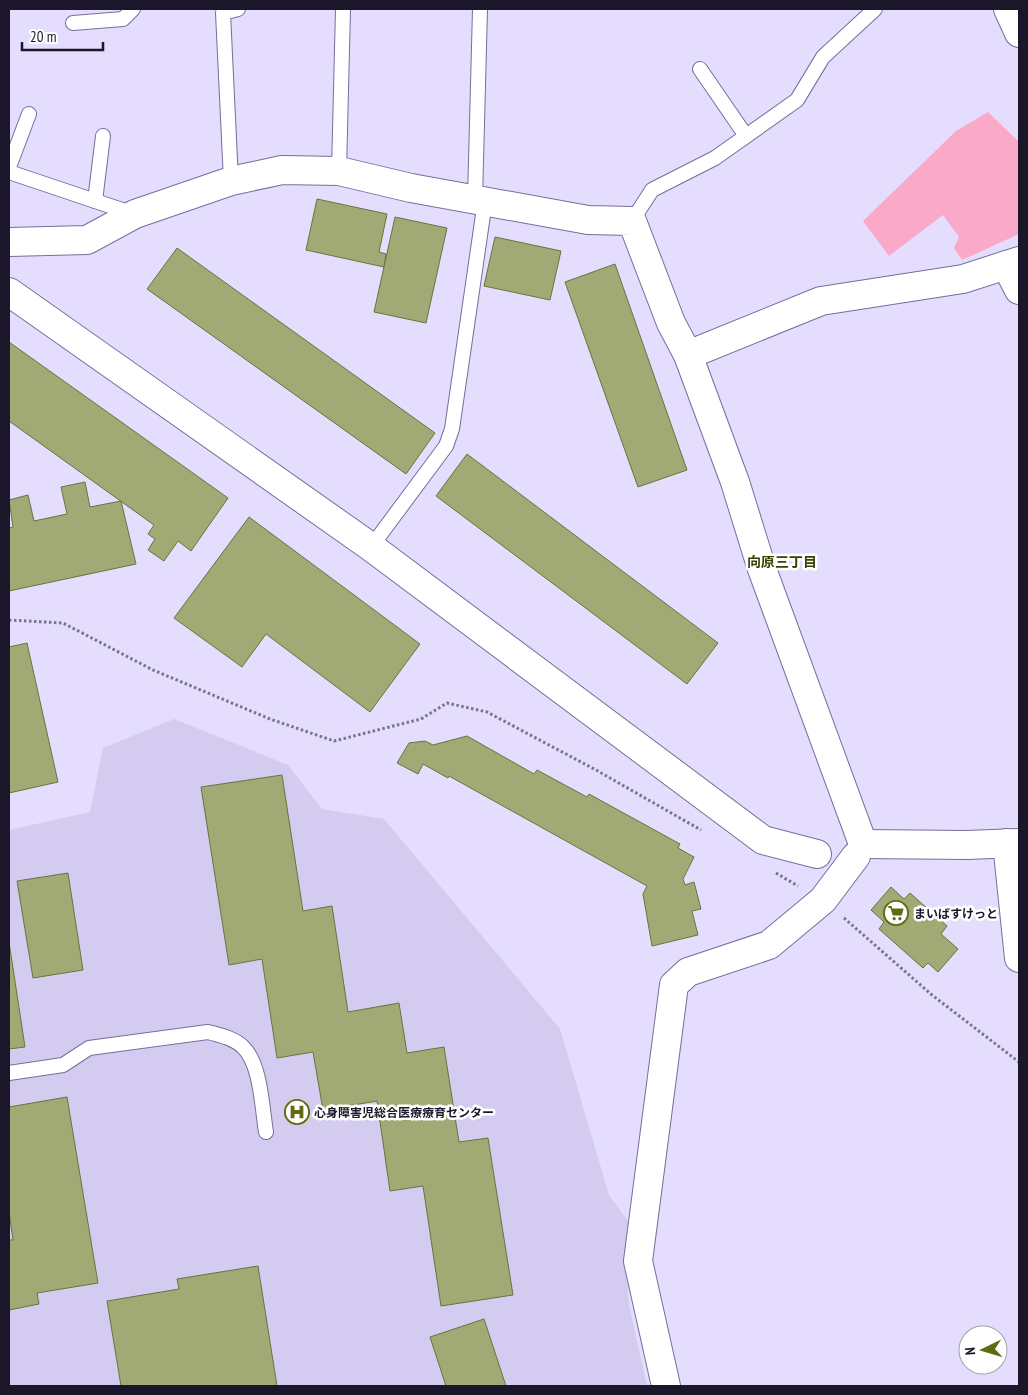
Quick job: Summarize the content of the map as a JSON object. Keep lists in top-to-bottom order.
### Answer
{
  "districts": ["向原三丁目"],
  "places": {
    "supermarket": ["まいばすけっと"],
    "hospital": ["心身障害児総合医療療育センター"]
  },
  "scale_bar": "20 m",
  "north": "left"
}
